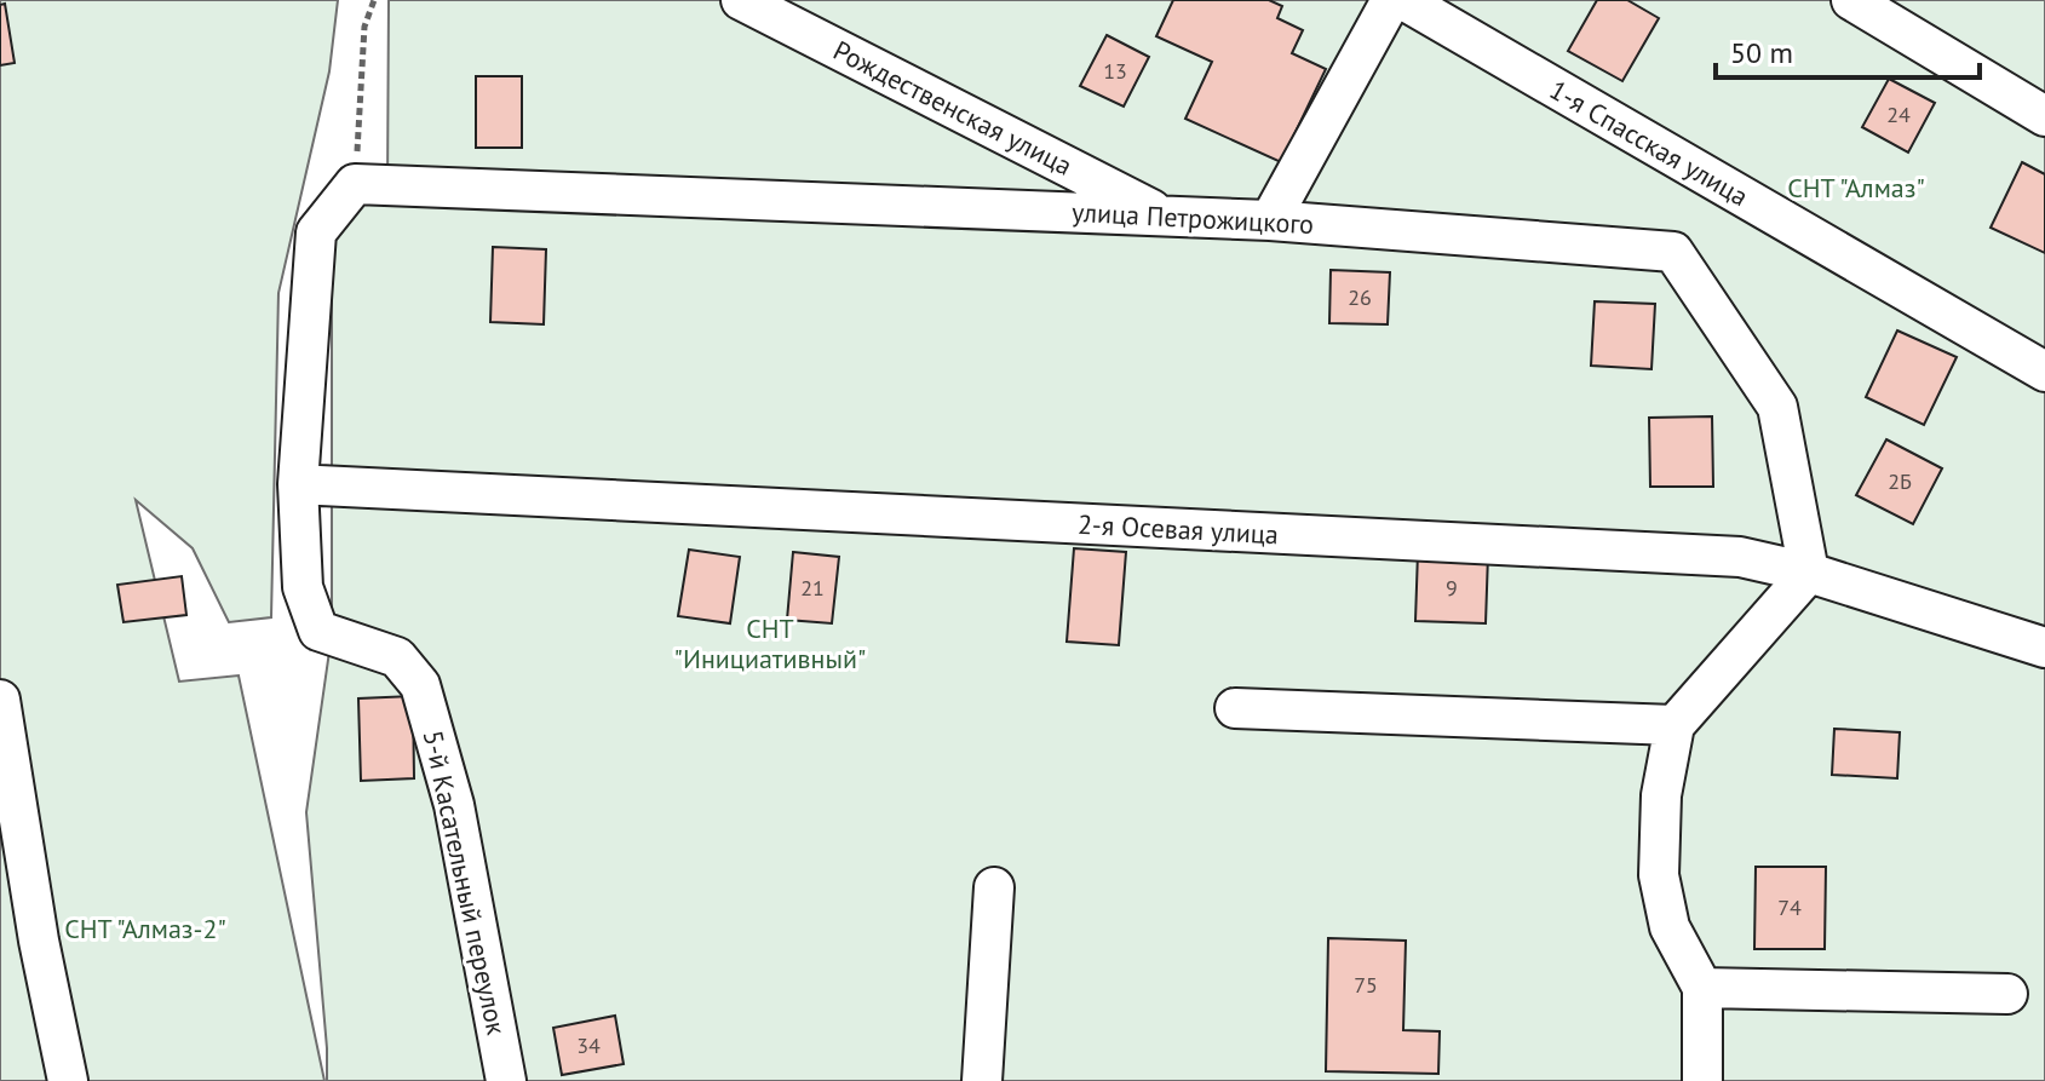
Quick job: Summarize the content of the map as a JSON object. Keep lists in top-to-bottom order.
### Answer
{
  "streets": {
    "street": [
      "Рождественская улица",
      "1-я Спасская улица",
      "улица Петрожицкого",
      "2-я Осевая улица",
      "5-й Касательный переулок"
    ]
  },
  "crossings": [
    ["Рождественская улица", "улица Петрожицкого"],
    ["улица Петрожицкого", "2-я Осевая улица"],
    ["улица Петрожицкого", "5-й Касательный переулок"],
    ["2-я Осевая улица", "5-й Касательный переулок"]
  ],
  "parks": ["СНТ \"Алмаз\"", "СНТ \"Инициативный\"", "СНТ \"Алмаз-2\""],
  "house_numbers": [
    "13",
    "24",
    "26",
    "2Б",
    "21",
    "9",
    "74",
    "75",
    "34"
  ],
  "scale_bar": "50 m"
}
